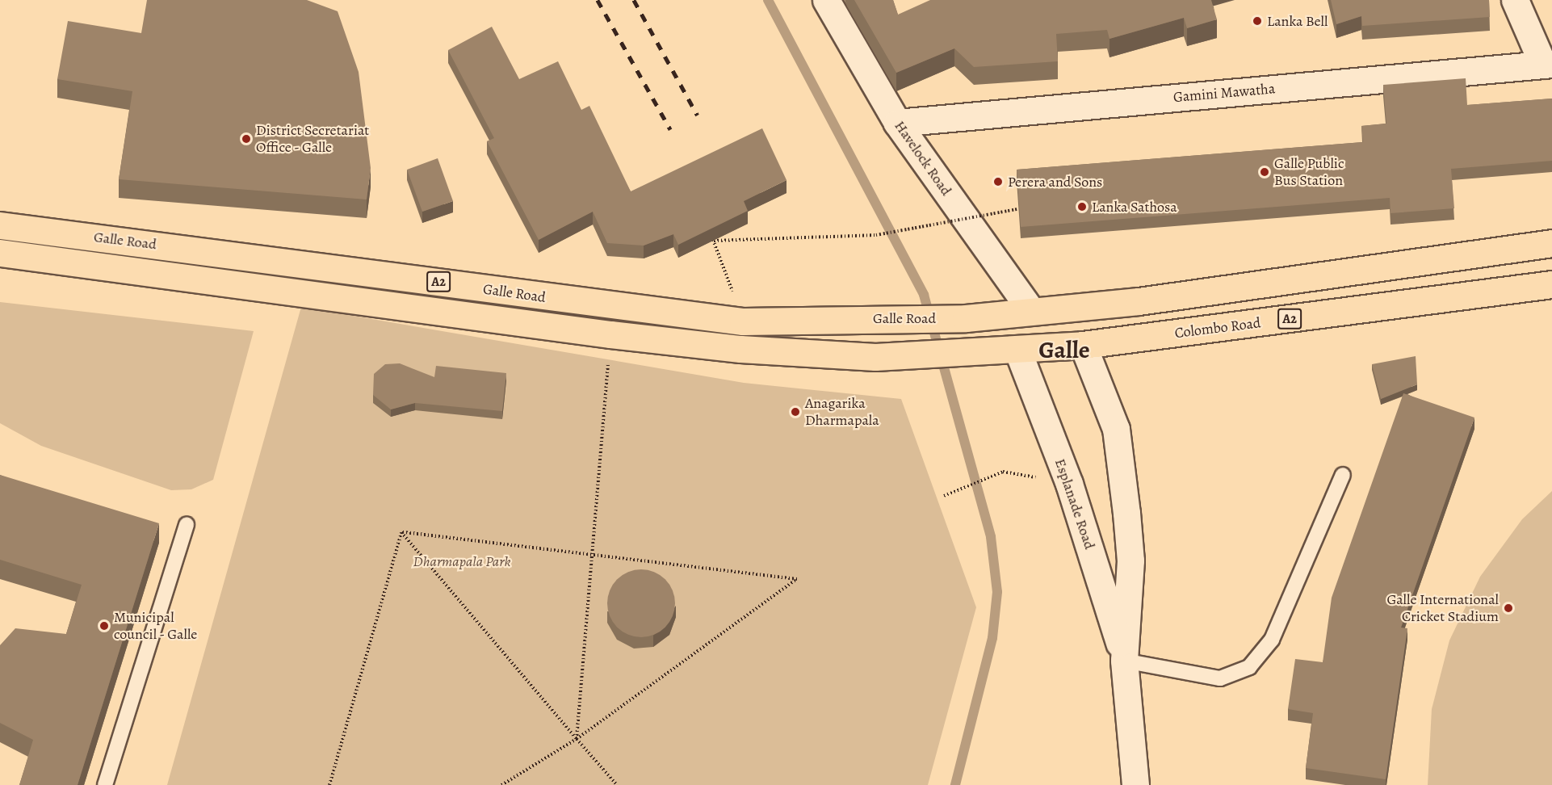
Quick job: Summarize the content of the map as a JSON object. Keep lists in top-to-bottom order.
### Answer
{
  "streets": {
    "highway": ["Galle Road", "A2", "Colombo Road"],
    "street": ["Gamini Mawatha", "Havelock Road", "Esplanade Road"]
  },
  "crossings": [
    ["Gamini Mawatha", "Havelock Road"],
    ["Havelock Road", "Galle Road"],
    ["Havelock Road", "A2"],
    ["Galle Road", "A2"],
    ["Galle Road", "Colombo Road"],
    ["Galle Road", "Esplanade Road"],
    ["Colombo Road", "Esplanade Road"]
  ],
  "districts": ["Galle"],
  "parks": ["Dharmapala Park"],
  "places": [
    "Lanka Bell",
    "District Secretariat Office - Galle",
    "Galle Public Bus Station",
    "Perera and Sons",
    "Lanka Sathosa",
    "Anagarika Dharmapala",
    "Galle International Cricket Stadium",
    "Municipal council - Galle"
  ]
}
